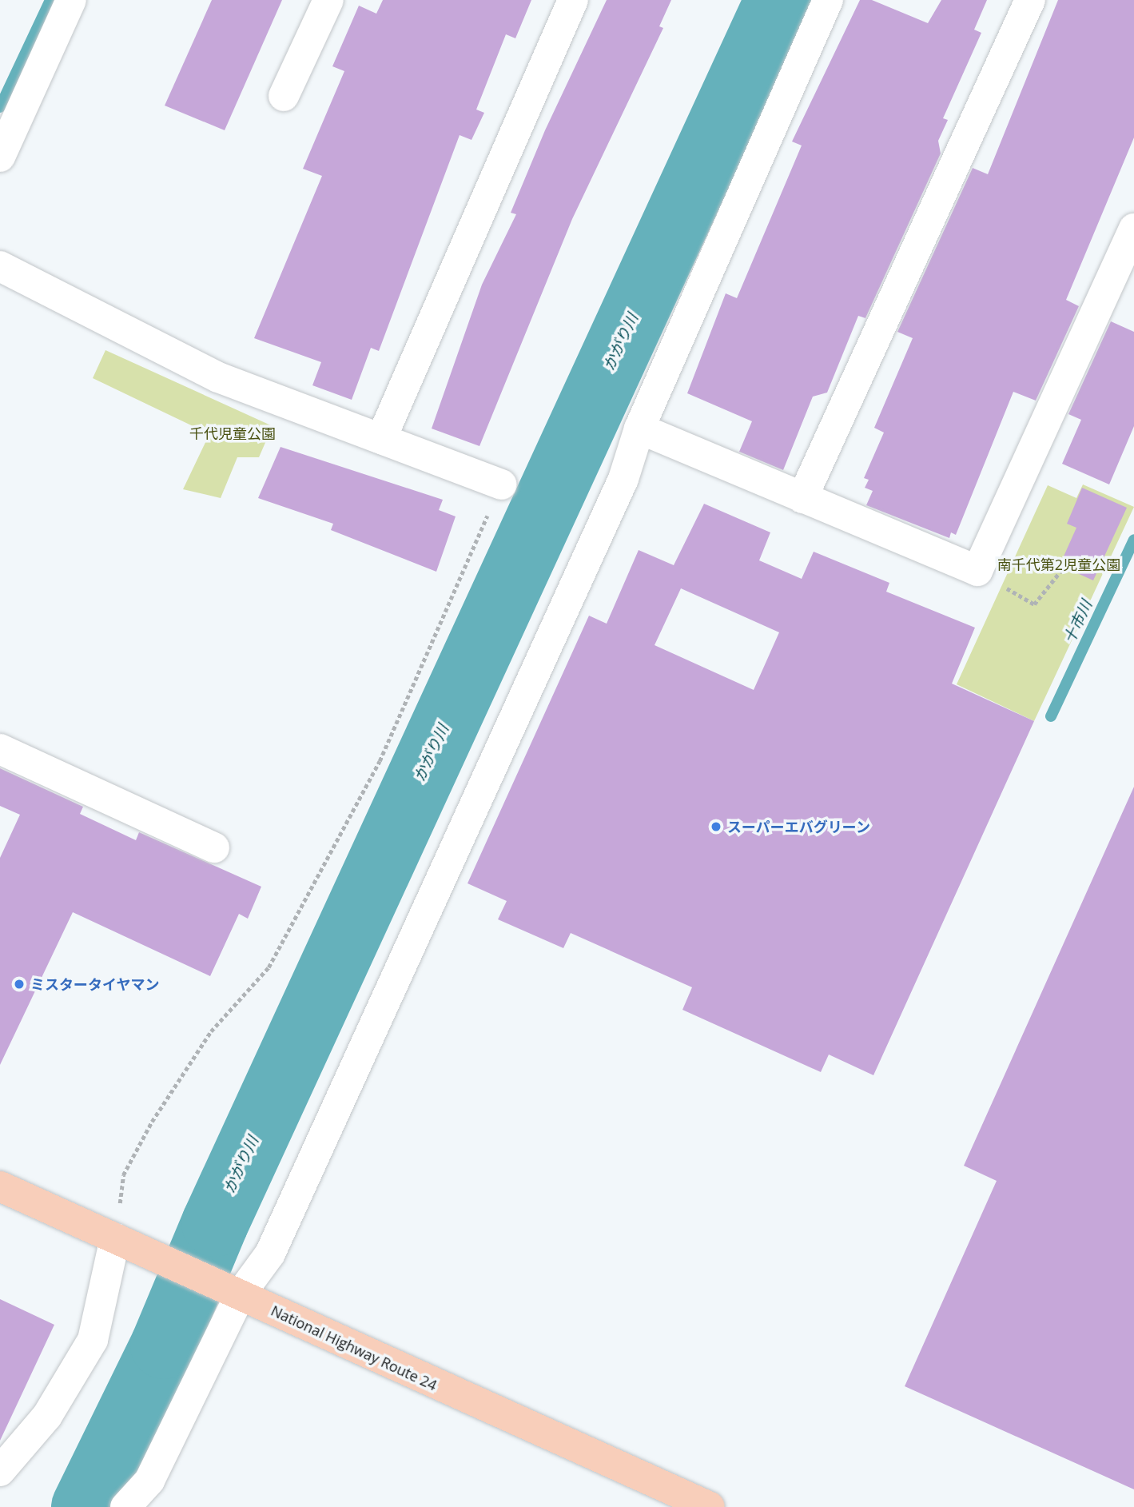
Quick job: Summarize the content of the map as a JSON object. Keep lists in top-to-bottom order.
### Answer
{
  "streets": {
    "highway": ["National Highway Route 24"]
  },
  "water": ["かがり川", "十市川"],
  "parks": ["千代児童公園", "南千代第2児童公園"],
  "places": ["スーパーエバグリーン", "ミスタータイヤマン"]
}
